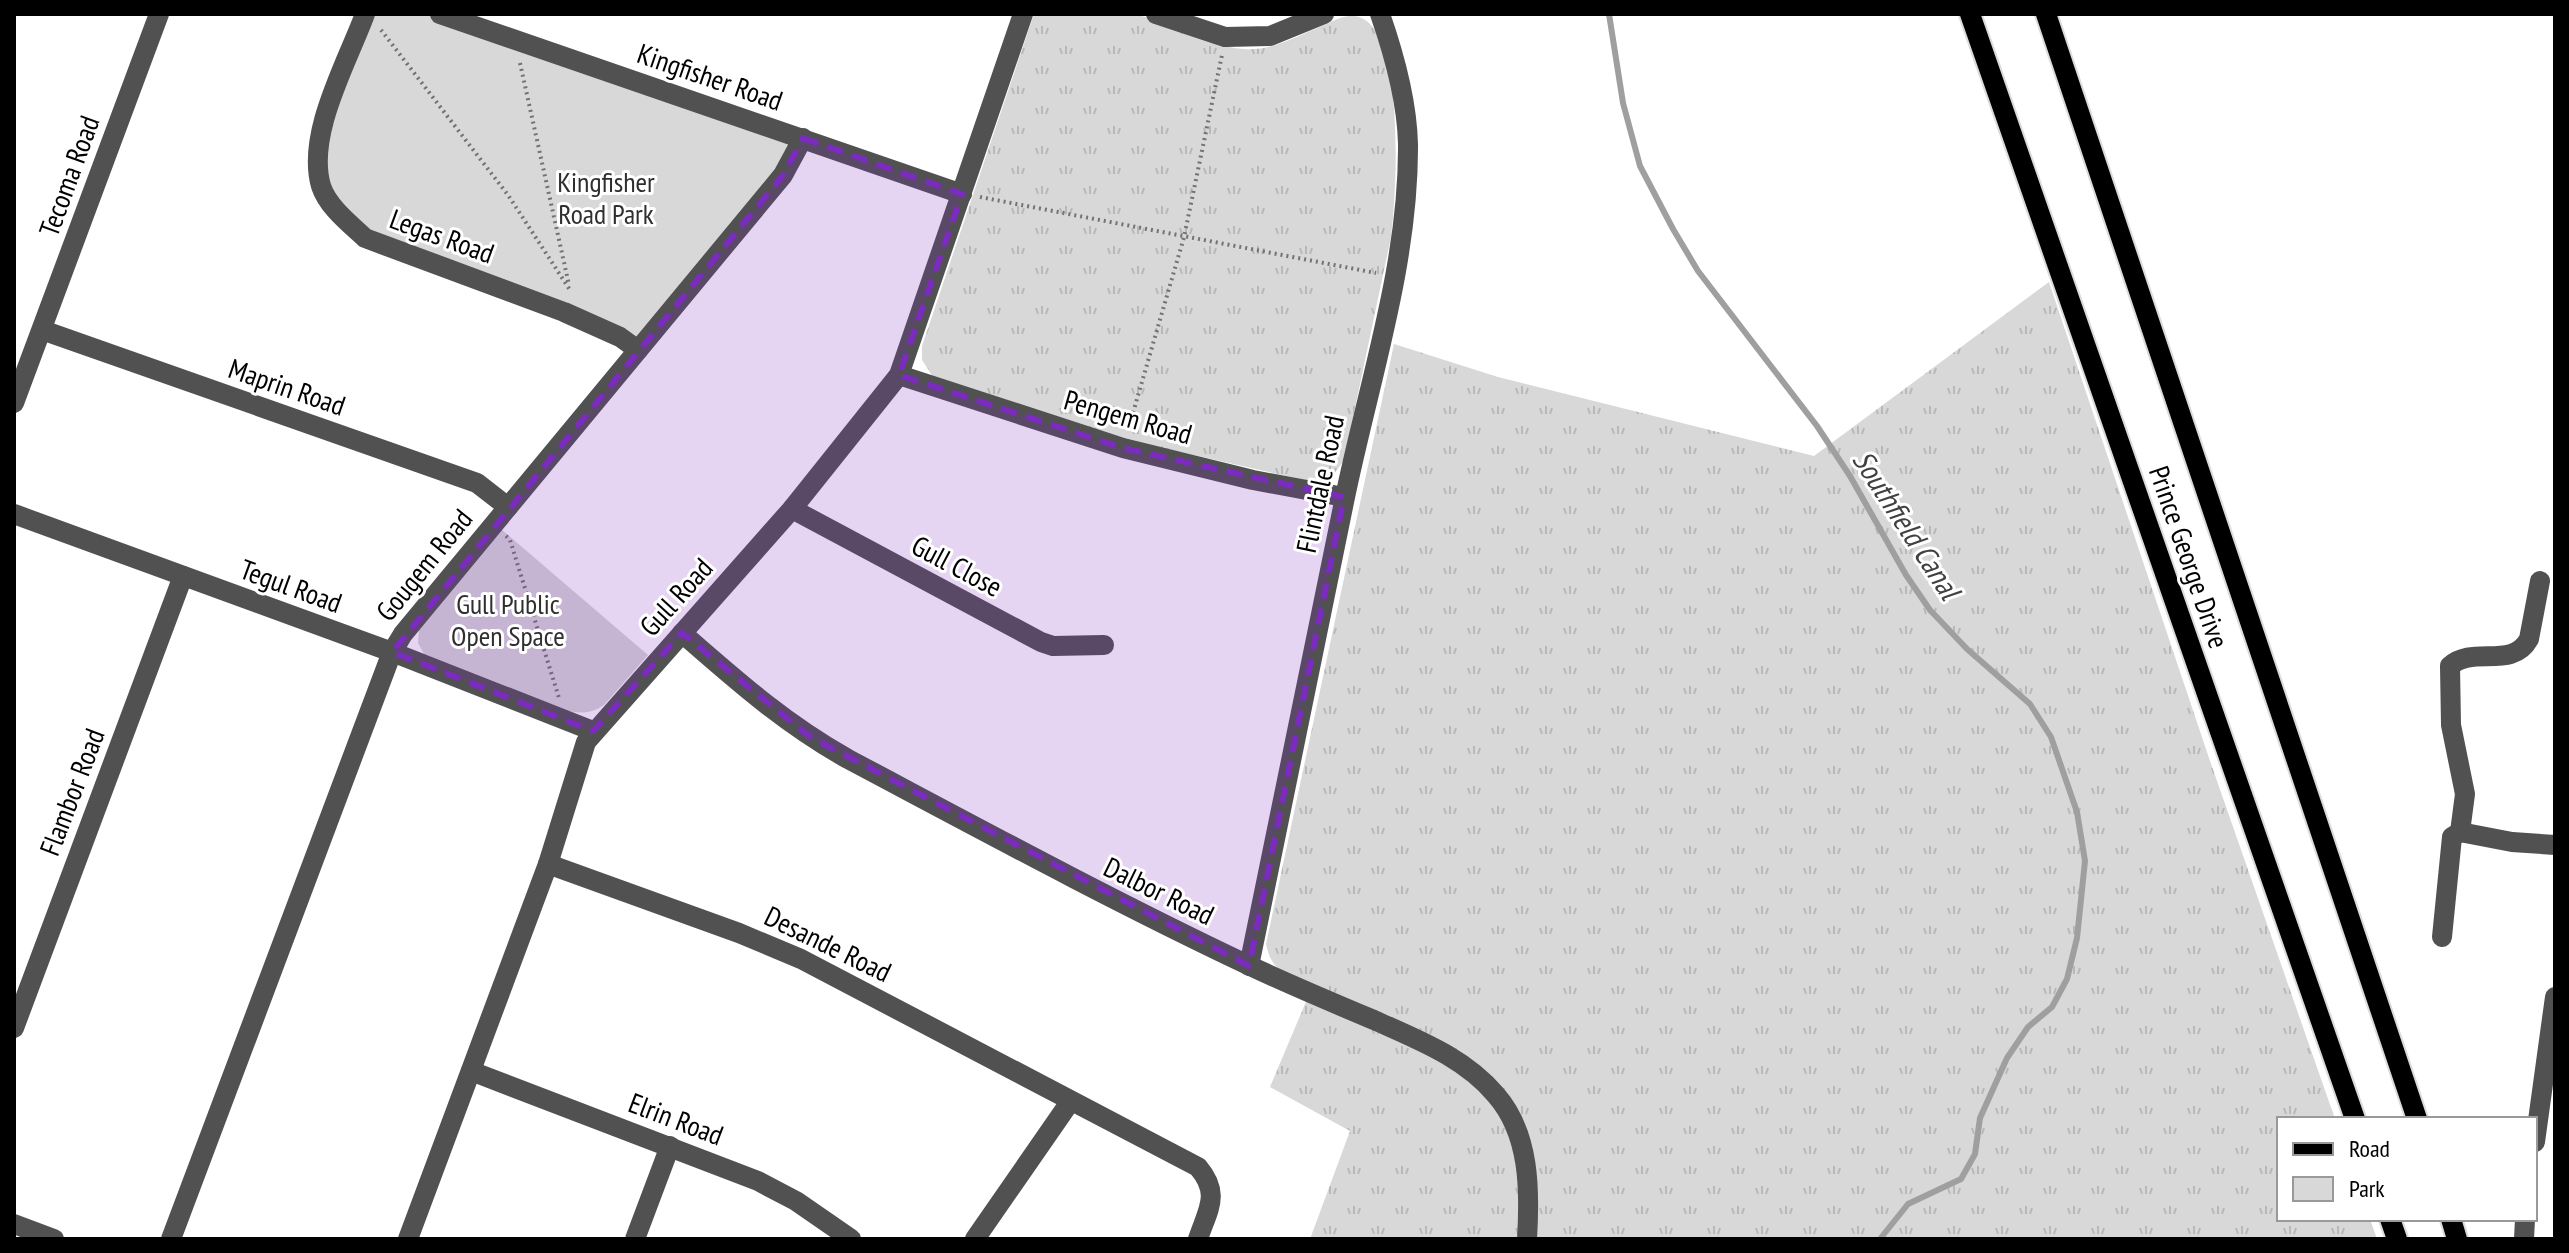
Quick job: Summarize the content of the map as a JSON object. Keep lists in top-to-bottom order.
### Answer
{
  "streets": {
    "main road": ["Prince George Drive"],
    "street": [
      "Kingfisher Road",
      "Tecoma Road",
      "Legas Road",
      "Maprin Road",
      "Pengem Road",
      "Flintdale Road",
      "Gougem Road",
      "Gull Close",
      "Tegul Road",
      "Gull Road",
      "Flambor Road",
      "Dalbor Road",
      "Desande Road",
      "Elrin Road"
    ]
  },
  "crossings": [
    ["Kingfisher Road", "Gougem Road"],
    ["Kingfisher Road", "Gull Road"],
    ["Tecoma Road", "Maprin Road"],
    ["Legas Road", "Gougem Road"],
    ["Maprin Road", "Gougem Road"],
    ["Pengem Road", "Flintdale Road"],
    ["Pengem Road", "Gull Road"],
    ["Flintdale Road", "Dalbor Road"],
    ["Gougem Road", "Tegul Road"],
    ["Gull Close", "Gull Road"],
    ["Tegul Road", "Gull Road"],
    ["Tegul Road", "Flambor Road"],
    ["Gull Road", "Dalbor Road"],
    ["Gull Road", "Desande Road"],
    ["Gull Road", "Elrin Road"]
  ],
  "water": ["Southfield Canal"],
  "parks": ["Kingfisher Road Park", "Gull Public Open Space"],
  "legend": ["Road", "Park"]
}
